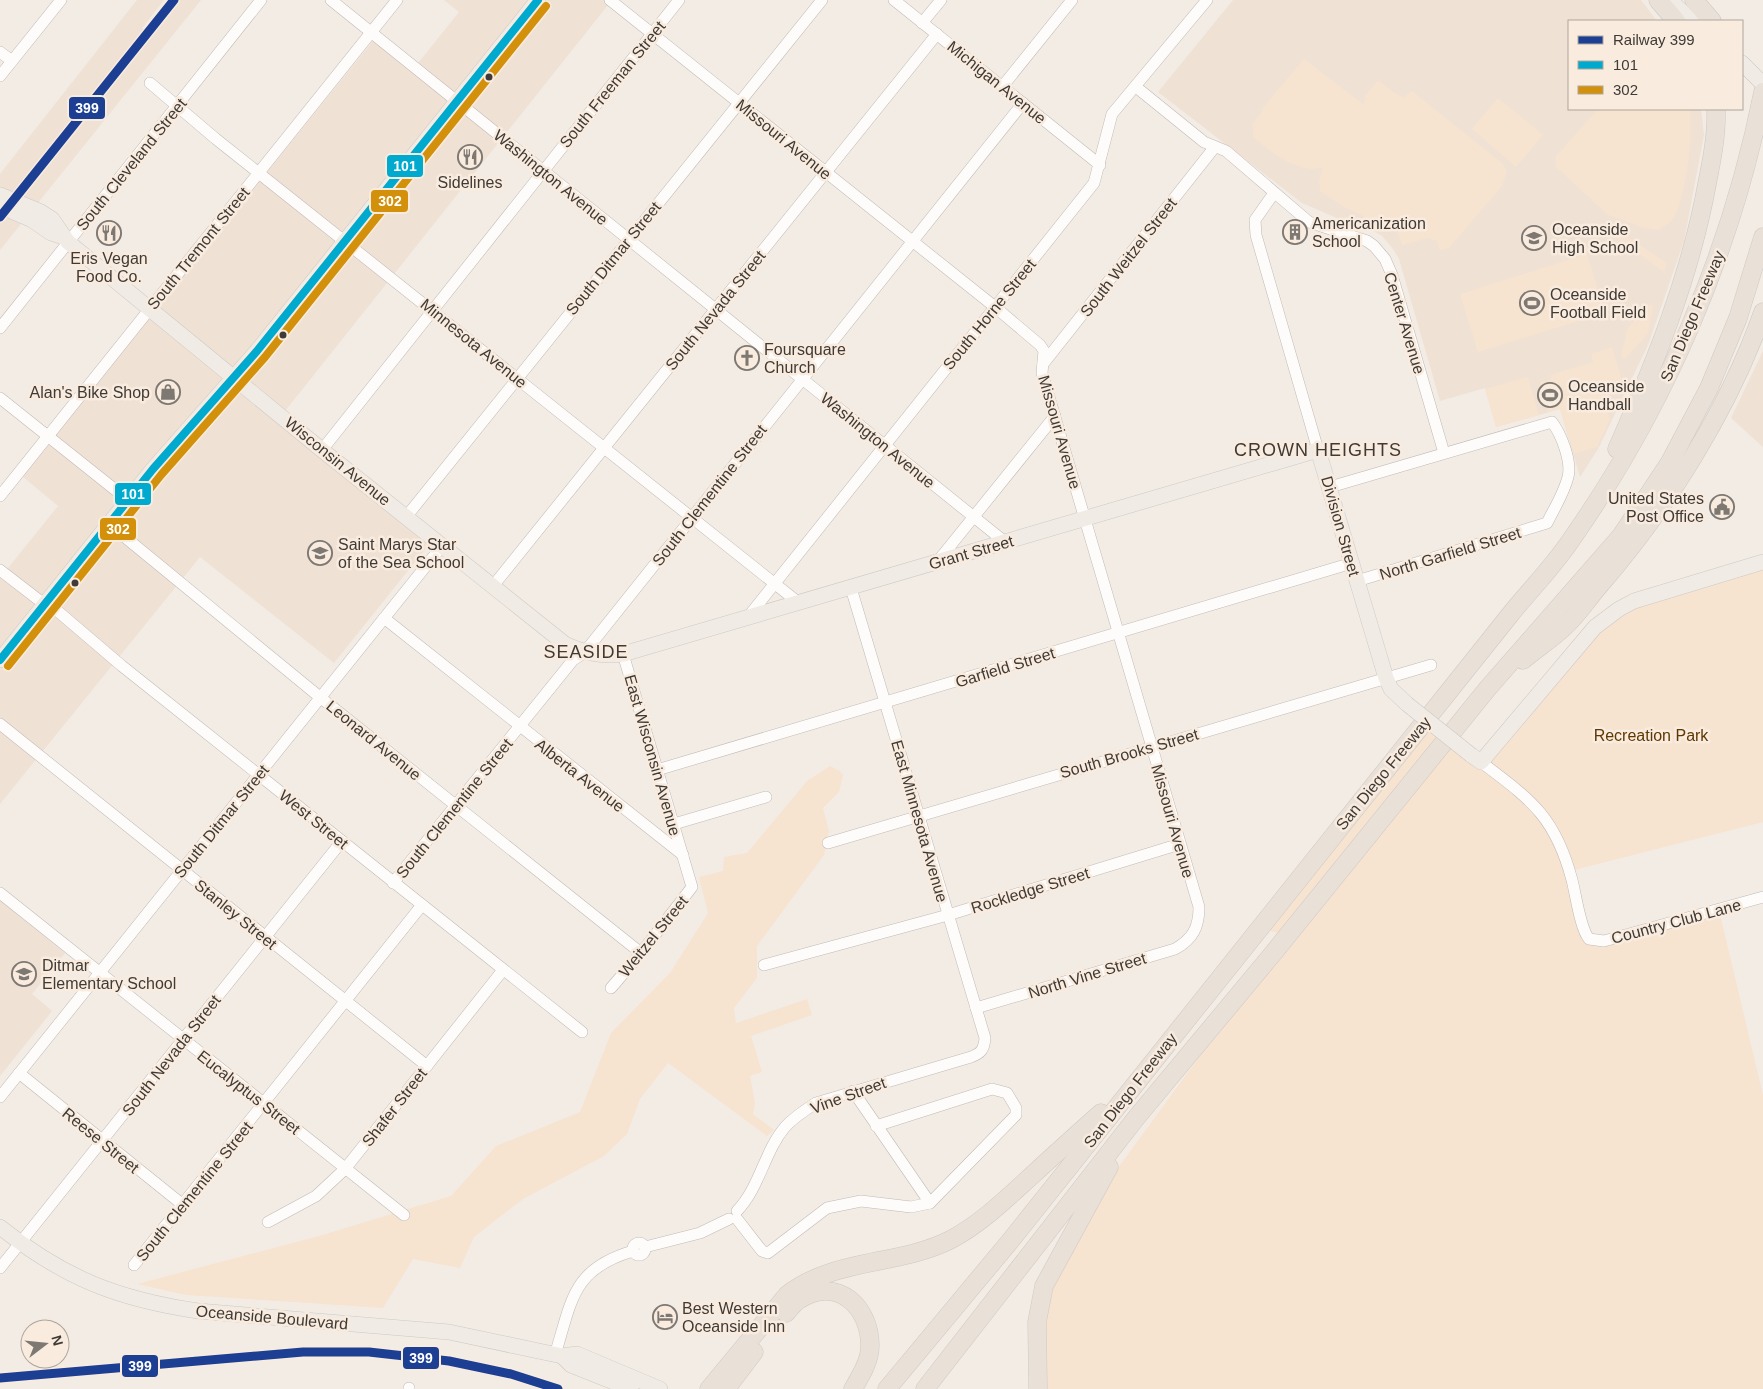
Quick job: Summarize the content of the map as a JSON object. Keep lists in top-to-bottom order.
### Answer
{
  "streets": {
    "highway": ["San Diego Freeway"],
    "main road": [
      "Wisconsin Avenue",
      "Division Street",
      "Grant Street",
      "Country Club Lane",
      "Oceanside Boulevard"
    ],
    "street": [
      "Michigan Avenue",
      "South Freeman Street",
      "Missouri Avenue",
      "South Cleveland Street",
      "Washington Avenue",
      "South Tremont Street",
      "South Weitzel Street",
      "South Ditmar Street",
      "South Nevada Street",
      "South Horne Street",
      "Center Avenue",
      "Minnesota Avenue",
      "South Clementine Street",
      "North Garfield Street",
      "Garfield Street",
      "Leonard Avenue",
      "South Brooks Street",
      "East Wisconsin Avenue",
      "Alberta Avenue",
      "West Street",
      "East Minnesota Avenue",
      "Rockledge Street",
      "Stanley Street",
      "Weitzel Street",
      "North Vine Street",
      "Eucalyptus Street",
      "Vine Street",
      "Shafer Street",
      "Reese Street"
    ]
  },
  "crossings": [
    ["Michigan Avenue", "South Nevada Street"],
    ["Michigan Avenue", "South Horne Street"],
    ["Michigan Avenue", "South Clementine Street"],
    ["South Freeman Street", "Missouri Avenue"],
    ["South Freeman Street", "Washington Avenue"],
    ["South Freeman Street", "Minnesota Avenue"],
    ["South Freeman Street", "Wisconsin Avenue"],
    ["Missouri Avenue", "South Weitzel Street"],
    ["Missouri Avenue", "South Ditmar Street"],
    ["Missouri Avenue", "South Nevada Street"],
    ["Missouri Avenue", "South Horne Street"],
    ["Missouri Avenue", "South Clementine Street"],
    ["Missouri Avenue", "Grant Street"],
    ["Missouri Avenue", "Garfield Street"],
    ["Missouri Avenue", "South Brooks Street"],
    ["Missouri Avenue", "Rockledge Street"],
    ["Missouri Avenue", "North Vine Street"],
    ["South Cleveland Street", "Minnesota Avenue"],
    ["South Cleveland Street", "Wisconsin Avenue"],
    ["Washington Avenue", "South Tremont Street"],
    ["Washington Avenue", "South Ditmar Street"],
    ["Washington Avenue", "South Nevada Street"],
    ["Washington Avenue", "South Horne Street"],
    ["Washington Avenue", "South Clementine Street"],
    ["Washington Avenue", "Grant Street"],
    ["South Tremont Street", "Minnesota Avenue"],
    ["South Tremont Street", "Wisconsin Avenue"],
    ["South Weitzel Street", "Center Avenue"],
    ["South Ditmar Street", "Minnesota Avenue"],
    ["South Ditmar Street", "Wisconsin Avenue"],
    ["South Ditmar Street", "Leonard Avenue"],
    ["South Ditmar Street", "Alberta Avenue"],
    ["South Ditmar Street", "West Street"],
    ["South Ditmar Street", "Stanley Street"],
    ["South Ditmar Street", "Eucalyptus Street"],
    ["South Ditmar Street", "Reese Street"],
    ["South Nevada Street", "Minnesota Avenue"],
    ["South Nevada Street", "Wisconsin Avenue"],
    ["South Nevada Street", "West Street"],
    ["South Nevada Street", "Stanley Street"],
    ["South Nevada Street", "Eucalyptus Street"],
    ["South Nevada Street", "Reese Street"],
    ["South Nevada Street", "Oceanside Boulevard"],
    ["South Horne Street", "Center Avenue"],
    ["South Horne Street", "Minnesota Avenue"],
    ["South Horne Street", "Grant Street"],
    ["Center Avenue", "Division Street"],
    ["Center Avenue", "North Garfield Street"],
    ["Minnesota Avenue", "South Clementine Street"],
    ["Minnesota Avenue", "Grant Street"],
    ["Wisconsin Avenue", "South Clementine Street"],
    ["Wisconsin Avenue", "Grant Street"],
    ["Wisconsin Avenue", "East Wisconsin Avenue"],
    ["South Clementine Street", "Leonard Avenue"],
    ["South Clementine Street", "Alberta Avenue"],
    ["South Clementine Street", "West Street"],
    ["South Clementine Street", "Stanley Street"],
    ["South Clementine Street", "Eucalyptus Street"],
    ["South Clementine Street", "Reese Street"],
    ["Division Street", "Grant Street"],
    ["Division Street", "North Garfield Street"],
    ["Division Street", "Garfield Street"],
    ["Division Street", "South Brooks Street"],
    ["Division Street", "Country Club Lane"],
    ["Grant Street", "East Wisconsin Avenue"],
    ["Grant Street", "East Minnesota Avenue"],
    ["Garfield Street", "East Wisconsin Avenue"],
    ["Garfield Street", "East Minnesota Avenue"],
    ["Leonard Avenue", "Weitzel Street"],
    ["South Brooks Street", "East Minnesota Avenue"],
    ["East Wisconsin Avenue", "Alberta Avenue"],
    ["East Wisconsin Avenue", "Weitzel Street"],
    ["Alberta Avenue", "Weitzel Street"],
    ["West Street", "Shafer Street"],
    ["East Minnesota Avenue", "Rockledge Street"],
    ["East Minnesota Avenue", "North Vine Street"],
    ["East Minnesota Avenue", "Vine Street"],
    ["Stanley Street", "Shafer Street"],
    ["Eucalyptus Street", "Shafer Street"],
    ["Vine Street", "Oceanside Boulevard"]
  ],
  "districts": ["CROWN HEIGHTS", "SEASIDE"],
  "parks": ["Recreation Park"],
  "places": {
    "restaurant": ["Sidelines", "Eris Vegan Food Co."],
    "building": ["Americanization School"],
    "school or university": ["Oceanside High School", "Saint Marys Star of the Sea School", "Ditmar Elementary School"],
    "sports": ["Oceanside Football Field", "Oceanside Handball"],
    "church": ["Foursquare Church"],
    "shop": ["Alan's Bike Shop"],
    "public building": ["United States Post Office"],
    "hotel": ["Best Western Oceanside Inn"]
  },
  "lines": ["rail line 399", "transit line 101", "transit line 302"],
  "legend": ["Railway 399", "101", "302"],
  "north": "right"
}
